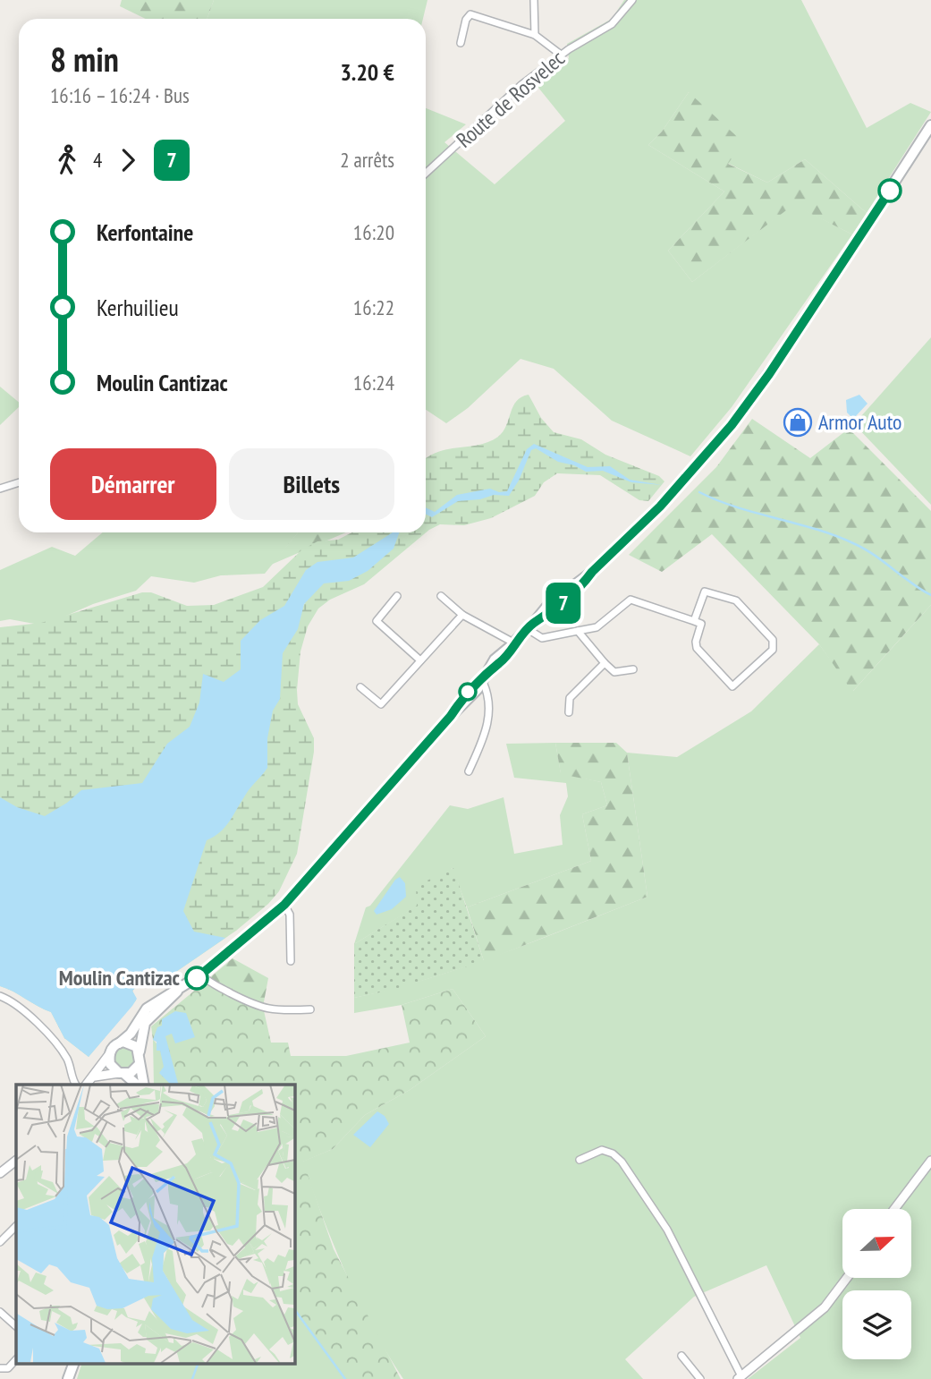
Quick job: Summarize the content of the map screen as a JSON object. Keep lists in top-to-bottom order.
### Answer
{
  "streets": {
    "street": ["Route de Rosvelec"]
  },
  "places": {
    "shop": ["Armor Auto"],
    "other": ["Moulin Cantizac"]
  },
  "lines": ["bus line 7"],
  "north": "right",
  "page": {
    "on_map": "7",
    "heading": ["8 min", "16:16 – 16:24 · Bus", "3.20 €"],
    "legs": ["4", "7", "2 arrêts"],
    "list": [
      {
        "name": "Kerfontaine",
        "value": "16:20"
      },
      {
        "name": "Kerhuilieu",
        "value": "16:22"
      },
      {
        "name": "Moulin Cantizac",
        "value": "16:24"
      }
    ],
    "buttons": ["Démarrer", "Billets"]
  }
}
